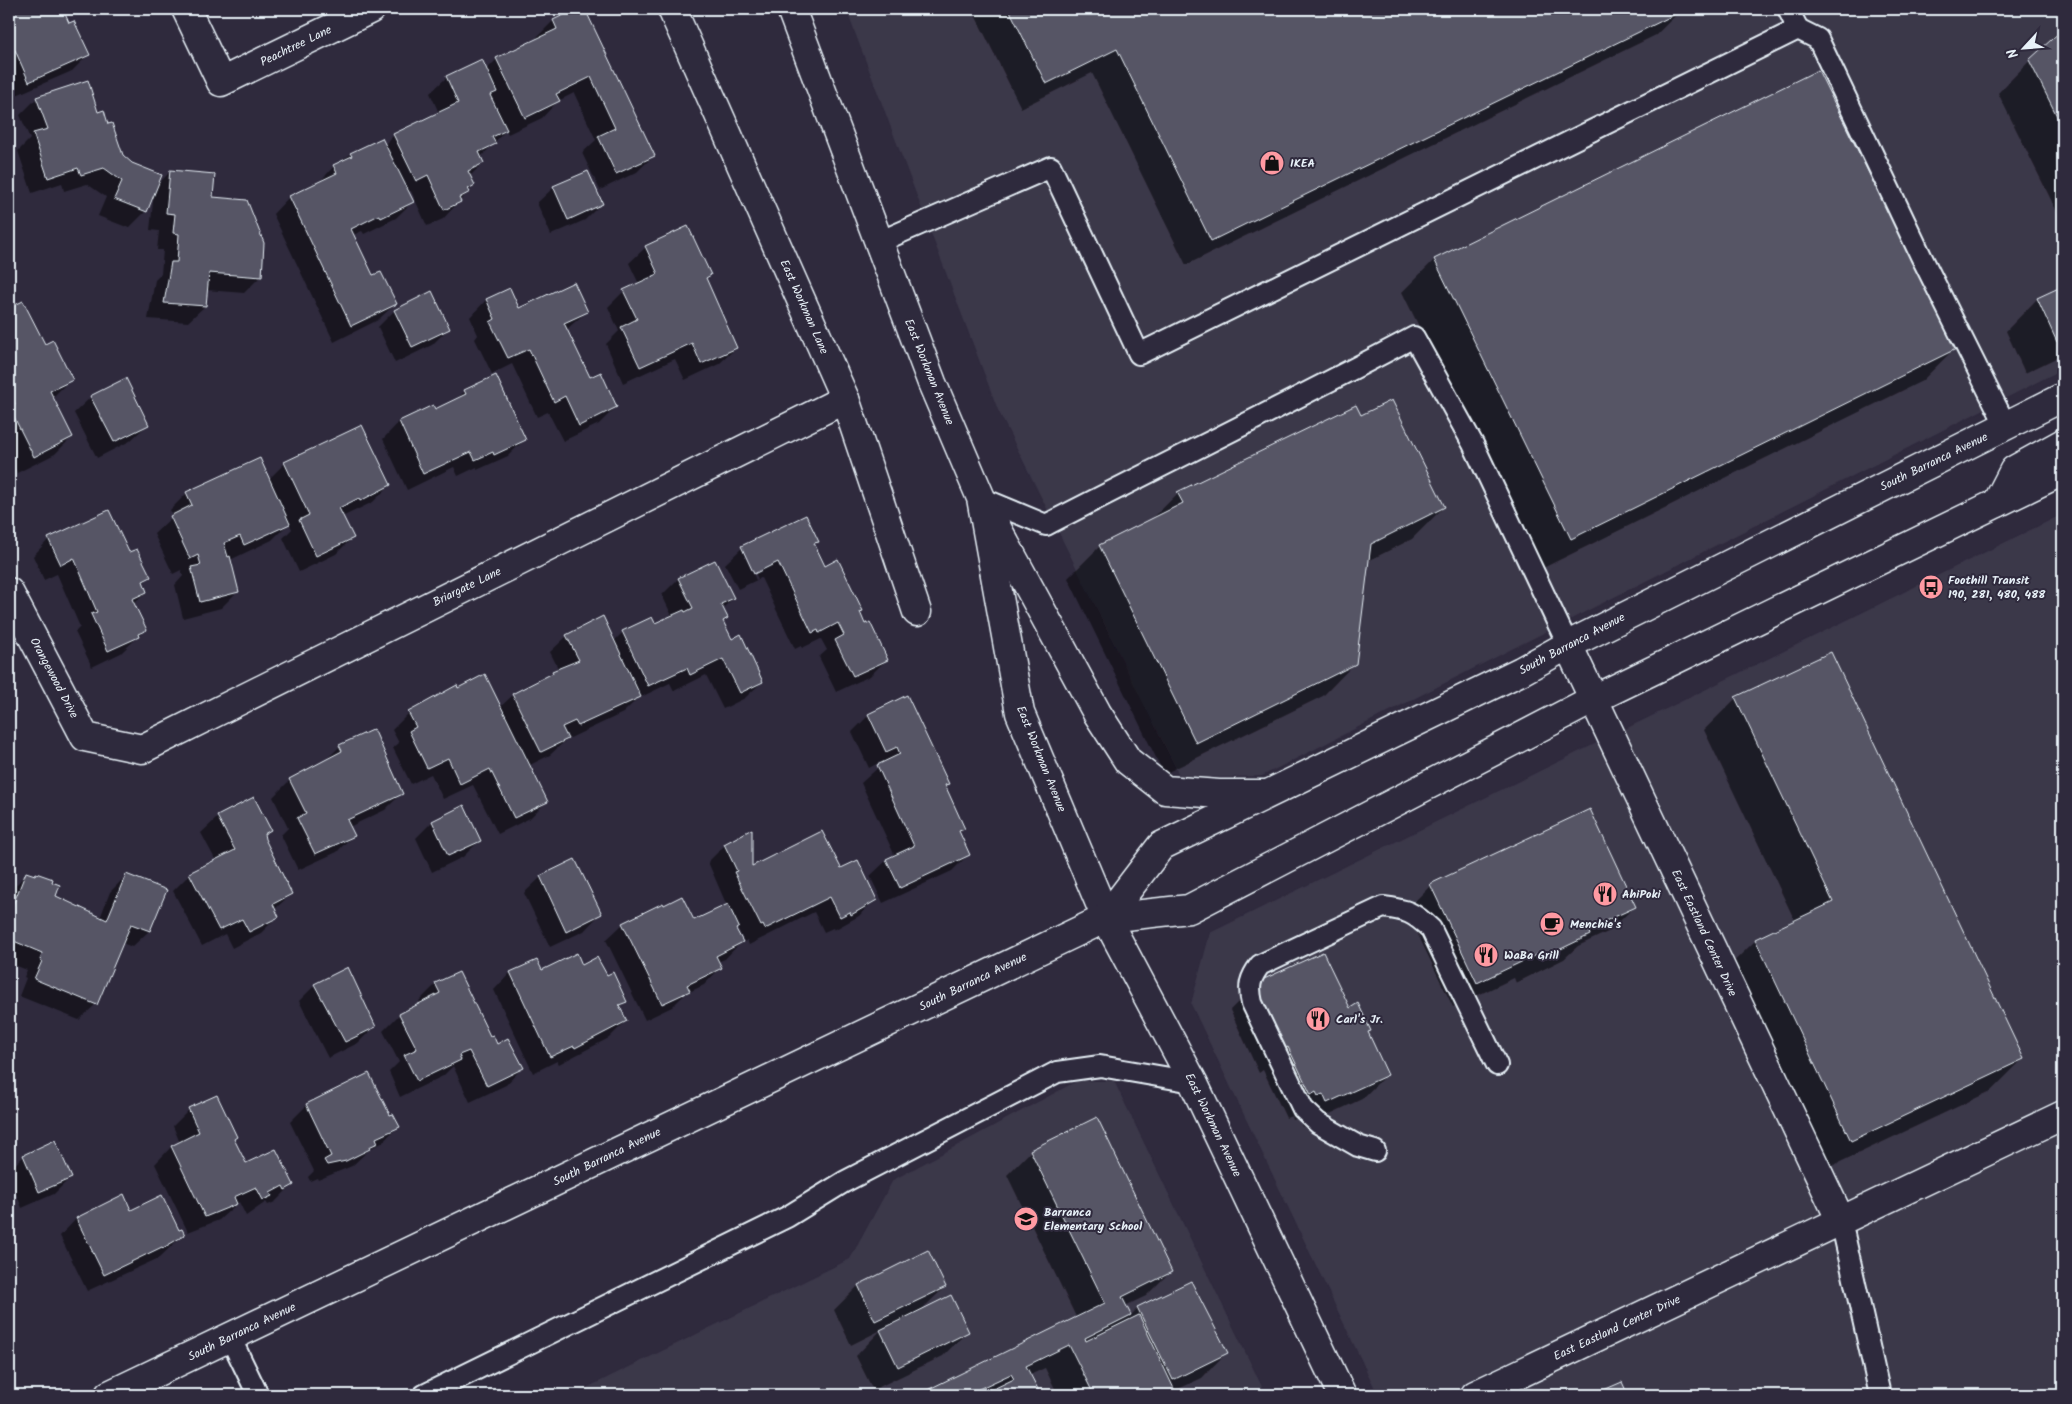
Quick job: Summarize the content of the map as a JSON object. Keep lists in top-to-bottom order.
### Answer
{
  "streets": {
    "street": [
      "Peachtree Lane",
      "East Workman Lane",
      "East Workman Avenue",
      "South Barranca Avenue",
      "Briargate Lane",
      "Orangewood Drive",
      "East Eastland Center Drive"
    ]
  },
  "crossings": [
    ["East Workman Lane", "Briargate Lane"],
    ["East Workman Avenue", "South Barranca Avenue"],
    ["South Barranca Avenue", "East Eastland Center Drive"],
    ["Briargate Lane", "Orangewood Drive"]
  ],
  "places": {
    "shop": ["IKEA"],
    "bus stop": ["Foothill Transit 190, 281, 480, 488"],
    "restaurant": ["AhiPoki", "WaBa Grill", "Carl's Jr."],
    "cafe": ["Menchie's"],
    "school or university": ["Barranca Elementary School"]
  },
  "north": "bottom left"
}
